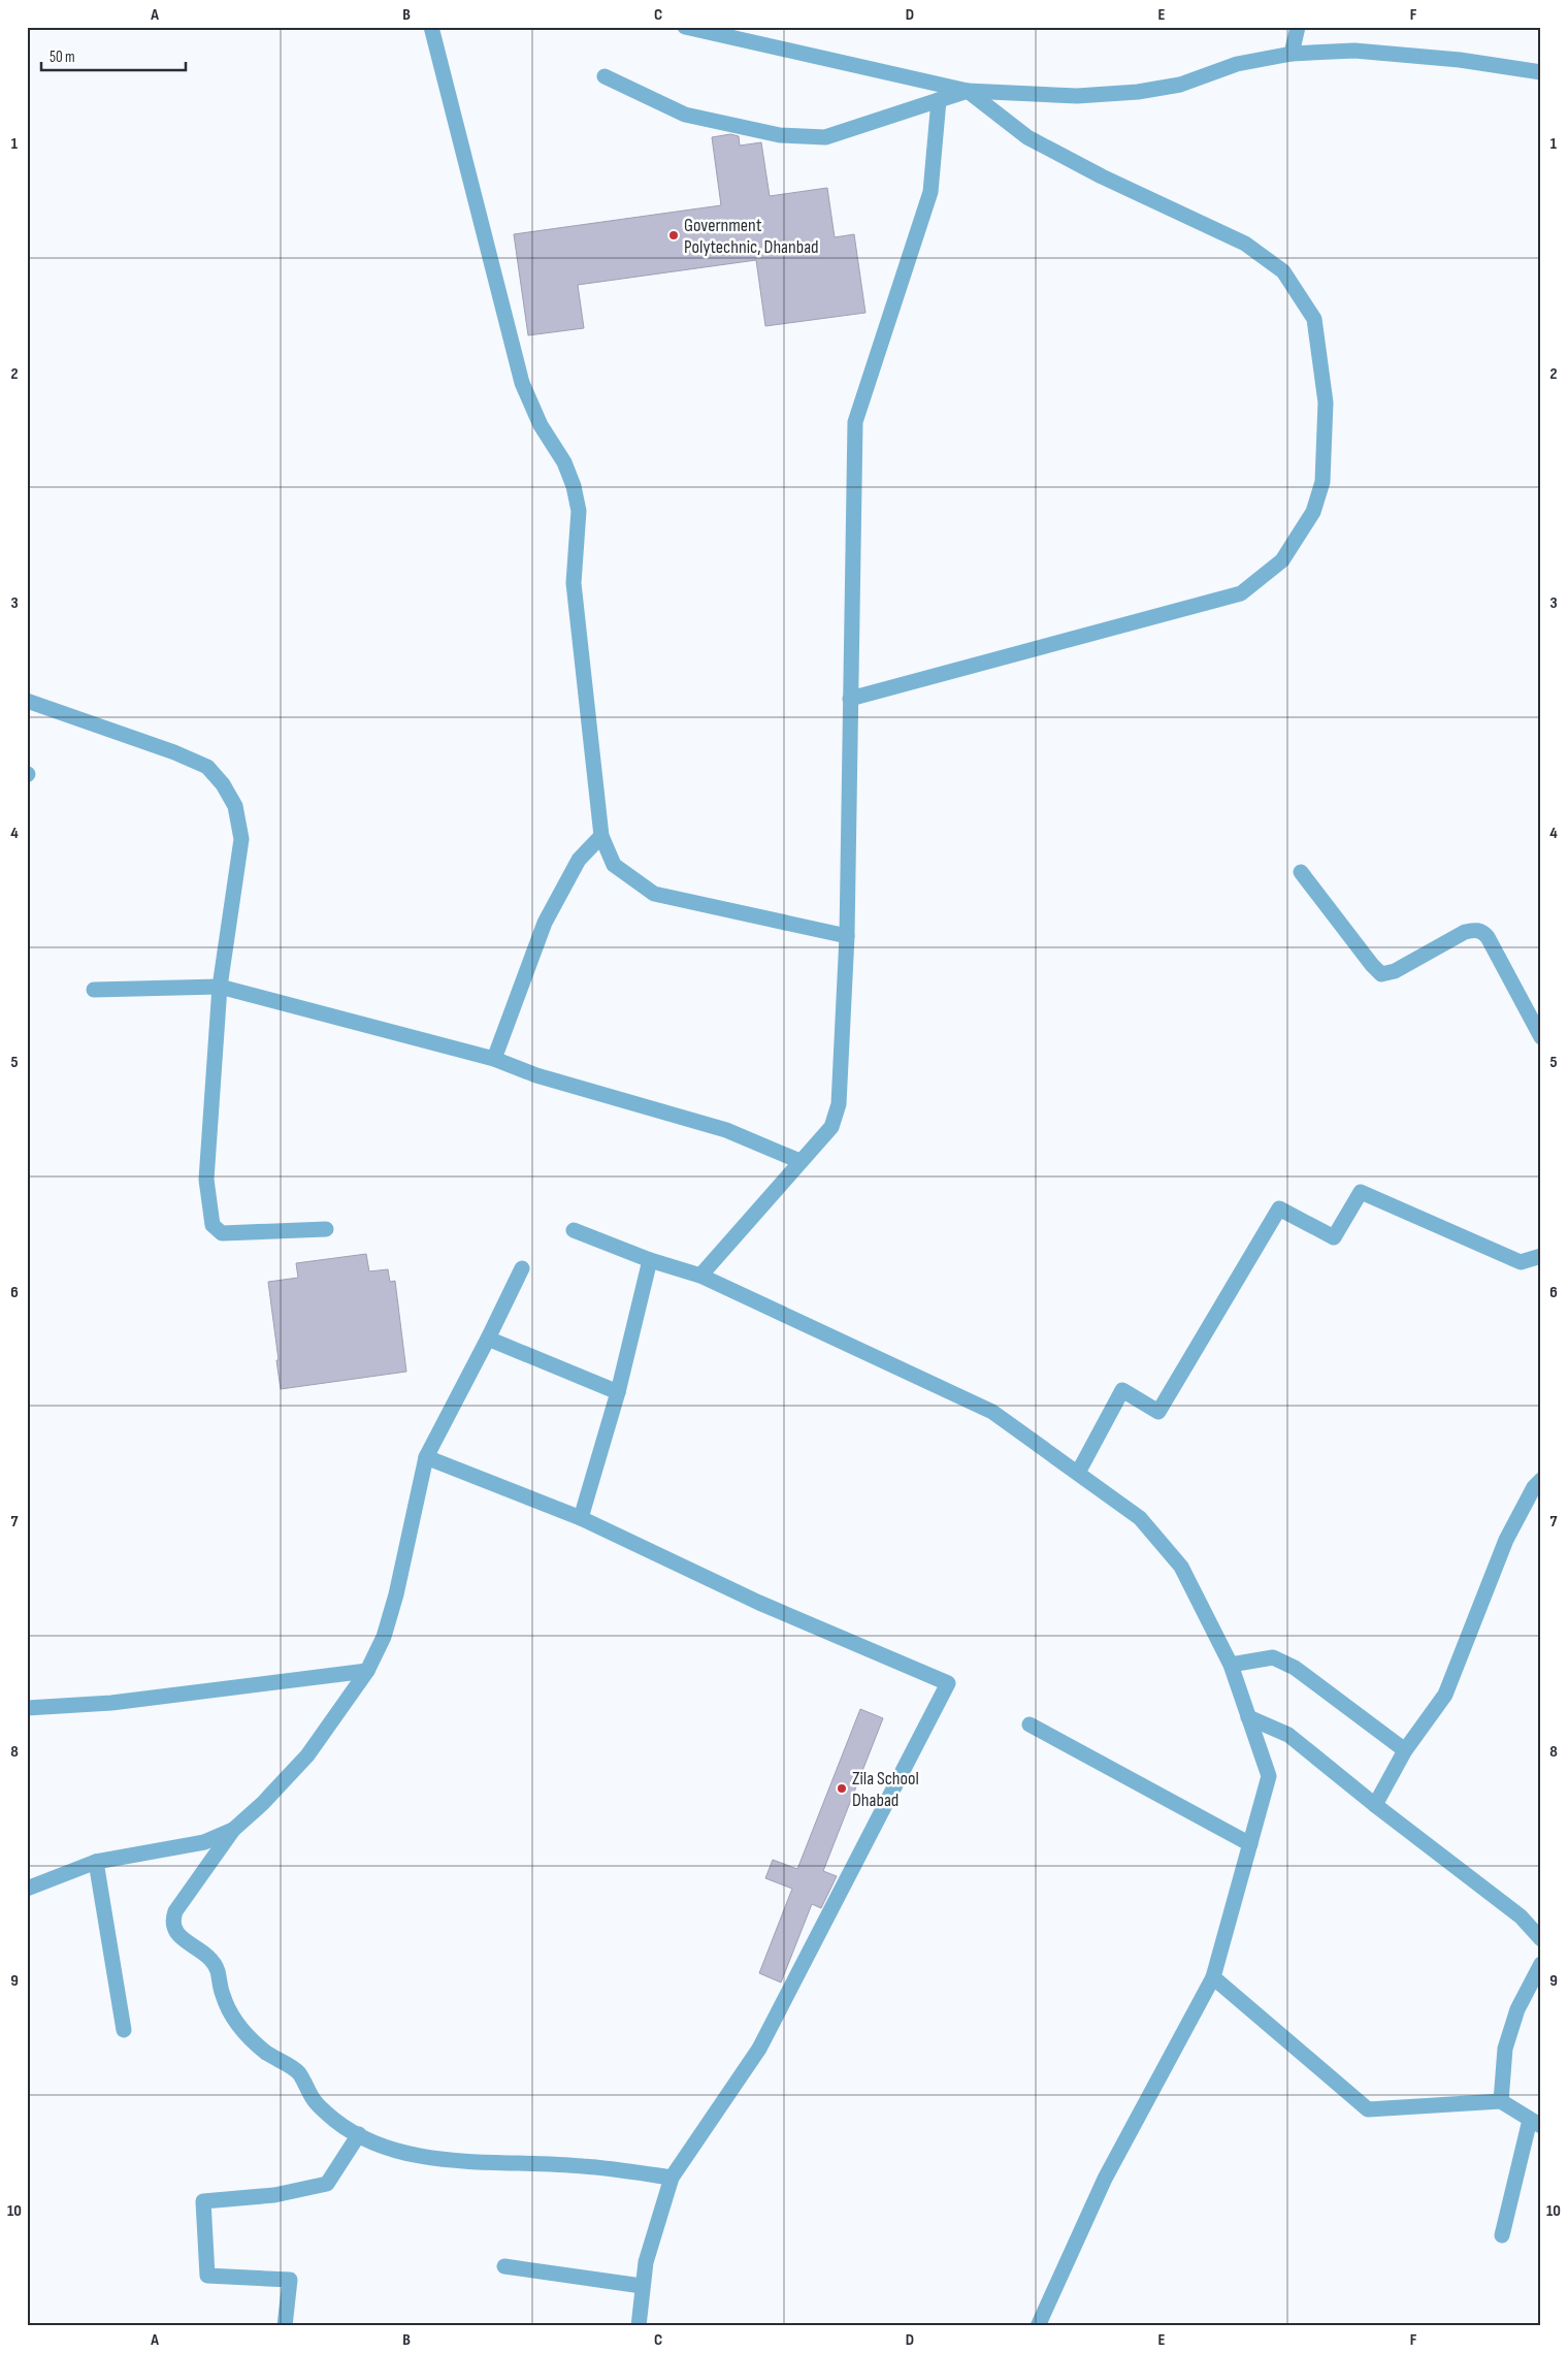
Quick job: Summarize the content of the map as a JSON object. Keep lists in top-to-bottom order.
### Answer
{
  "places": ["Government Polytechnic, Dhanbad", "Zila School Dhabad"],
  "scale_bar": "50 m",
  "grid": {
    "columns": [
      "A",
      "B",
      "C",
      "D",
      "E",
      "F"
    ],
    "rows": [
      "1",
      "2",
      "3",
      "4",
      "5",
      "6",
      "7",
      "8",
      "9",
      "10"
    ]
  }
}
